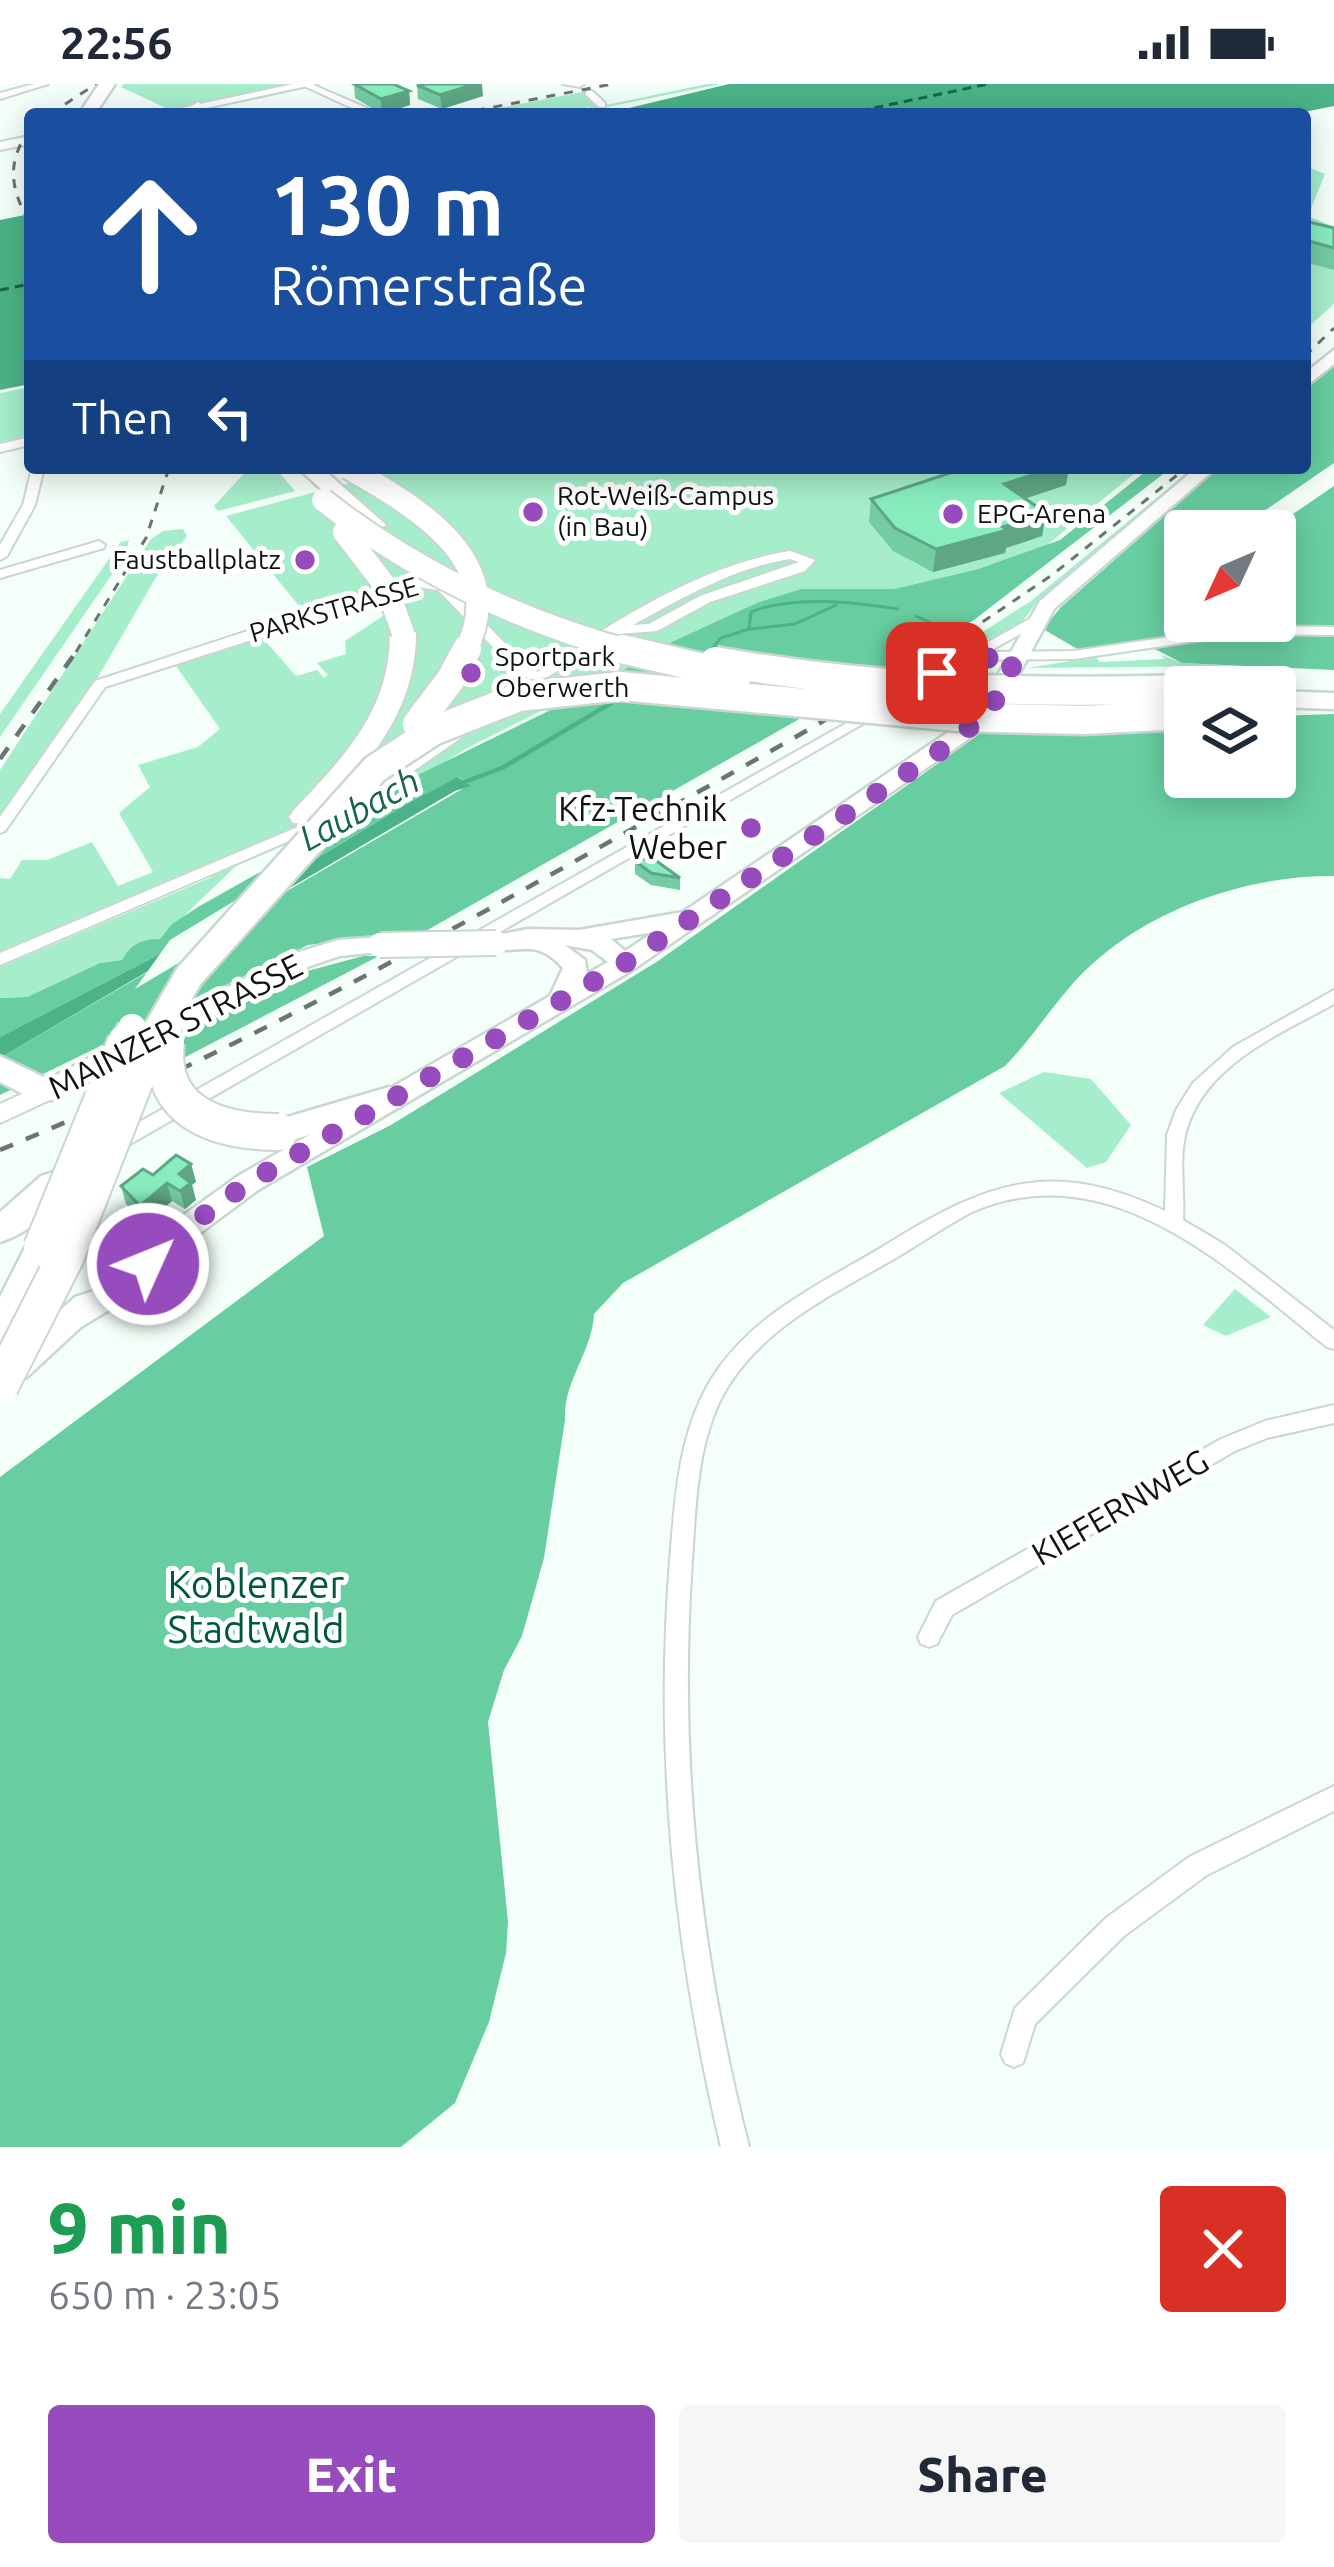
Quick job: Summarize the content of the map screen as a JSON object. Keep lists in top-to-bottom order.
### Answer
{
  "streets": {
    "main road": ["MAINZER STRASSE"],
    "street": ["PARKSTRASSE", "KIEFERNWEG"]
  },
  "water": ["Laubach"],
  "parks": ["Koblenzer Stadtwald"],
  "places": [
    "Rot-Weiß-Campus (in Bau)",
    "EPG-Arena",
    "Faustballplatz",
    "Sportpark Oberwerth",
    "Kfz-Technik Weber"
  ],
  "north": "bottom left",
  "page": {
    "status": "22:56",
    "turn": ["130 m", "Römerstraße"],
    "then": "Then",
    "heading": ["9 min", "650 m · 23:05"],
    "buttons": ["Exit", "Share"]
  }
}
